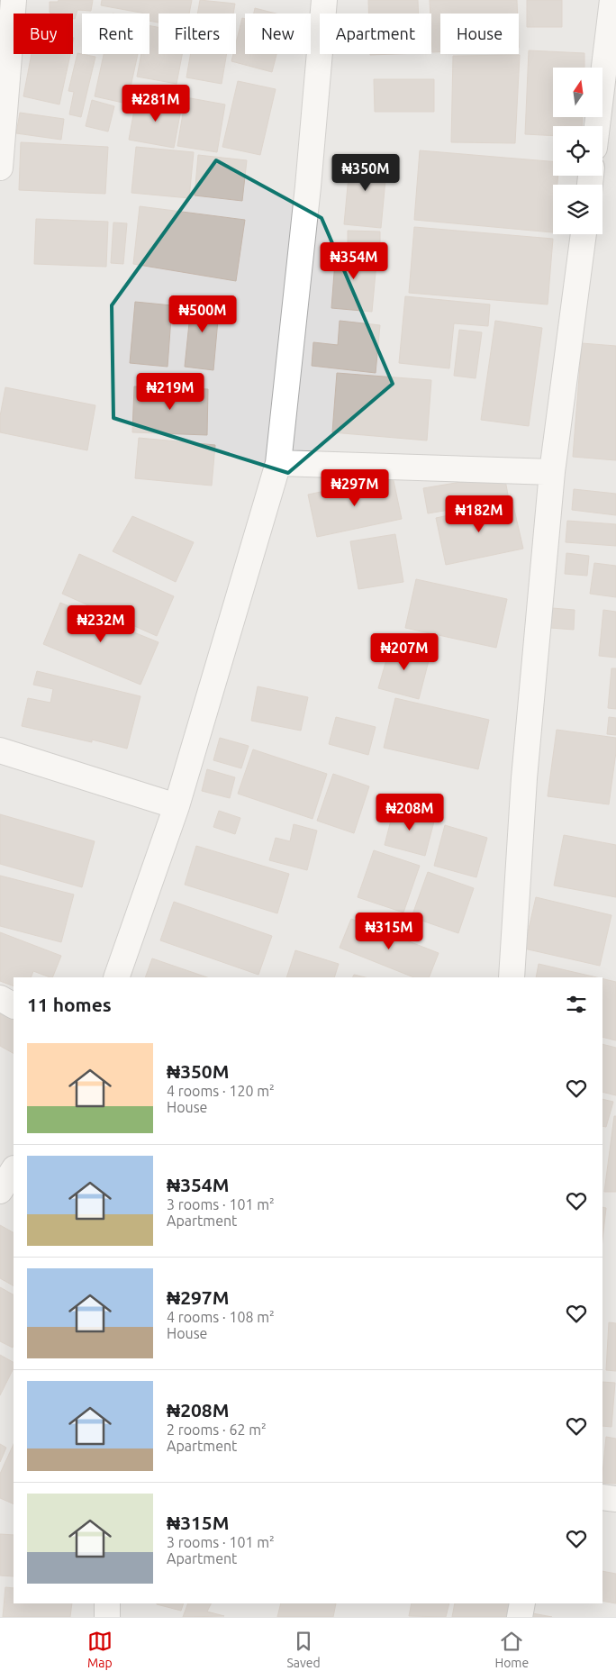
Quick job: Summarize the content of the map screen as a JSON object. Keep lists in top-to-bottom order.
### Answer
{
  "north": "top",
  "page": {
    "chip": [
      "Buy",
      "Rent",
      "Filters",
      "New",
      "Apartment",
      "House"
    ],
    "price": [
      "₦281M",
      "₦350M",
      "₦354M",
      "₦500M",
      "₦219M",
      "₦297M",
      "₦182M",
      "₦232M",
      "₦207M",
      "₦208M",
      "₦315M"
    ],
    "heading": "11 homes",
    "list": [
      {
        "name": "₦350M",
        "note": "4 rooms · 120 m² · House"
      },
      {
        "name": "₦354M",
        "note": "3 rooms · 101 m² · Apartment"
      },
      {
        "name": "₦297M",
        "note": "4 rooms · 108 m² · House"
      },
      {
        "name": "₦208M",
        "note": "2 rooms · 62 m² · Apartment"
      },
      {
        "name": "₦315M",
        "note": "3 rooms · 101 m² · Apartment"
      }
    ],
    "tabs": ["Map", "Saved", "Home"]
  }
}
